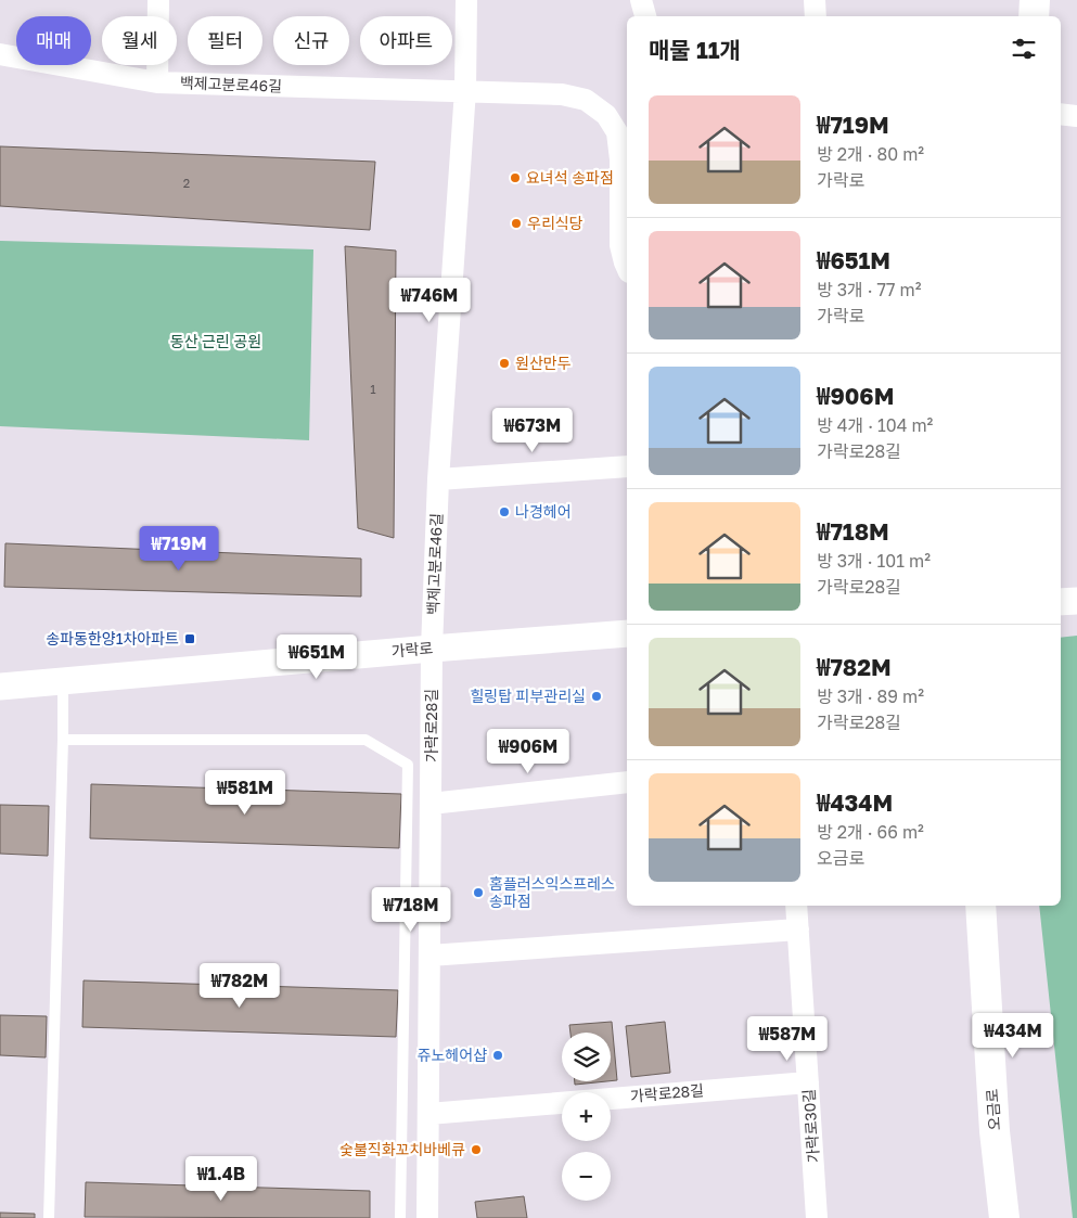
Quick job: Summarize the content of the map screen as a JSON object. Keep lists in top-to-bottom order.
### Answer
{
  "streets": {
    "main road": ["오금로"],
    "street": [
      "백제고분로46길",
      "가락로",
      "가락로28길",
      "가락로30길"
    ]
  },
  "crossings": [
    ["백제고분로46길", "가락로"],
    ["백제고분로46길", "가락로28길"],
    ["가락로", "가락로28길"],
    ["가락로28길", "가락로30길"]
  ],
  "parks": ["동산 근린 공원"],
  "places": {
    "other": [
      "요녀석 송파점",
      "우리식당",
      "원산만두",
      "나경헤어",
      "힐링탑 피부관리실",
      "홈플러스익스프레스 송파점",
      "쥬노헤어샵",
      "숯불직화꼬치바베큐"
    ],
    "transit": ["송파동한양1차아파트"]
  },
  "house_numbers": ["2", "1"],
  "page": {
    "chip": [
      "매매",
      "월세",
      "필터",
      "신규",
      "아파트"
    ],
    "heading": "매물 11개",
    "list": [
      {
        "name": "₩719M",
        "note": "방 2개 · 80 m² · 가락로"
      },
      {
        "name": "₩651M",
        "note": "방 3개 · 77 m² · 가락로"
      },
      {
        "name": "₩906M",
        "note": "방 4개 · 104 m² · 가락로28길"
      },
      {
        "name": "₩718M",
        "note": "방 3개 · 101 m² · 가락로28길"
      },
      {
        "name": "₩782M",
        "note": "방 3개 · 89 m² · 가락로28길"
      },
      {
        "name": "₩434M",
        "note": "방 2개 · 66 m² · 오금로"
      }
    ],
    "price": [
      "₩746M",
      "₩673M",
      "₩719M",
      "₩651M",
      "₩906M",
      "₩581M",
      "₩718M",
      "₩782M",
      "₩434M",
      "₩587M",
      "₩1.4B"
    ],
    "map_buttons": ["+", "−"]
  }
}
